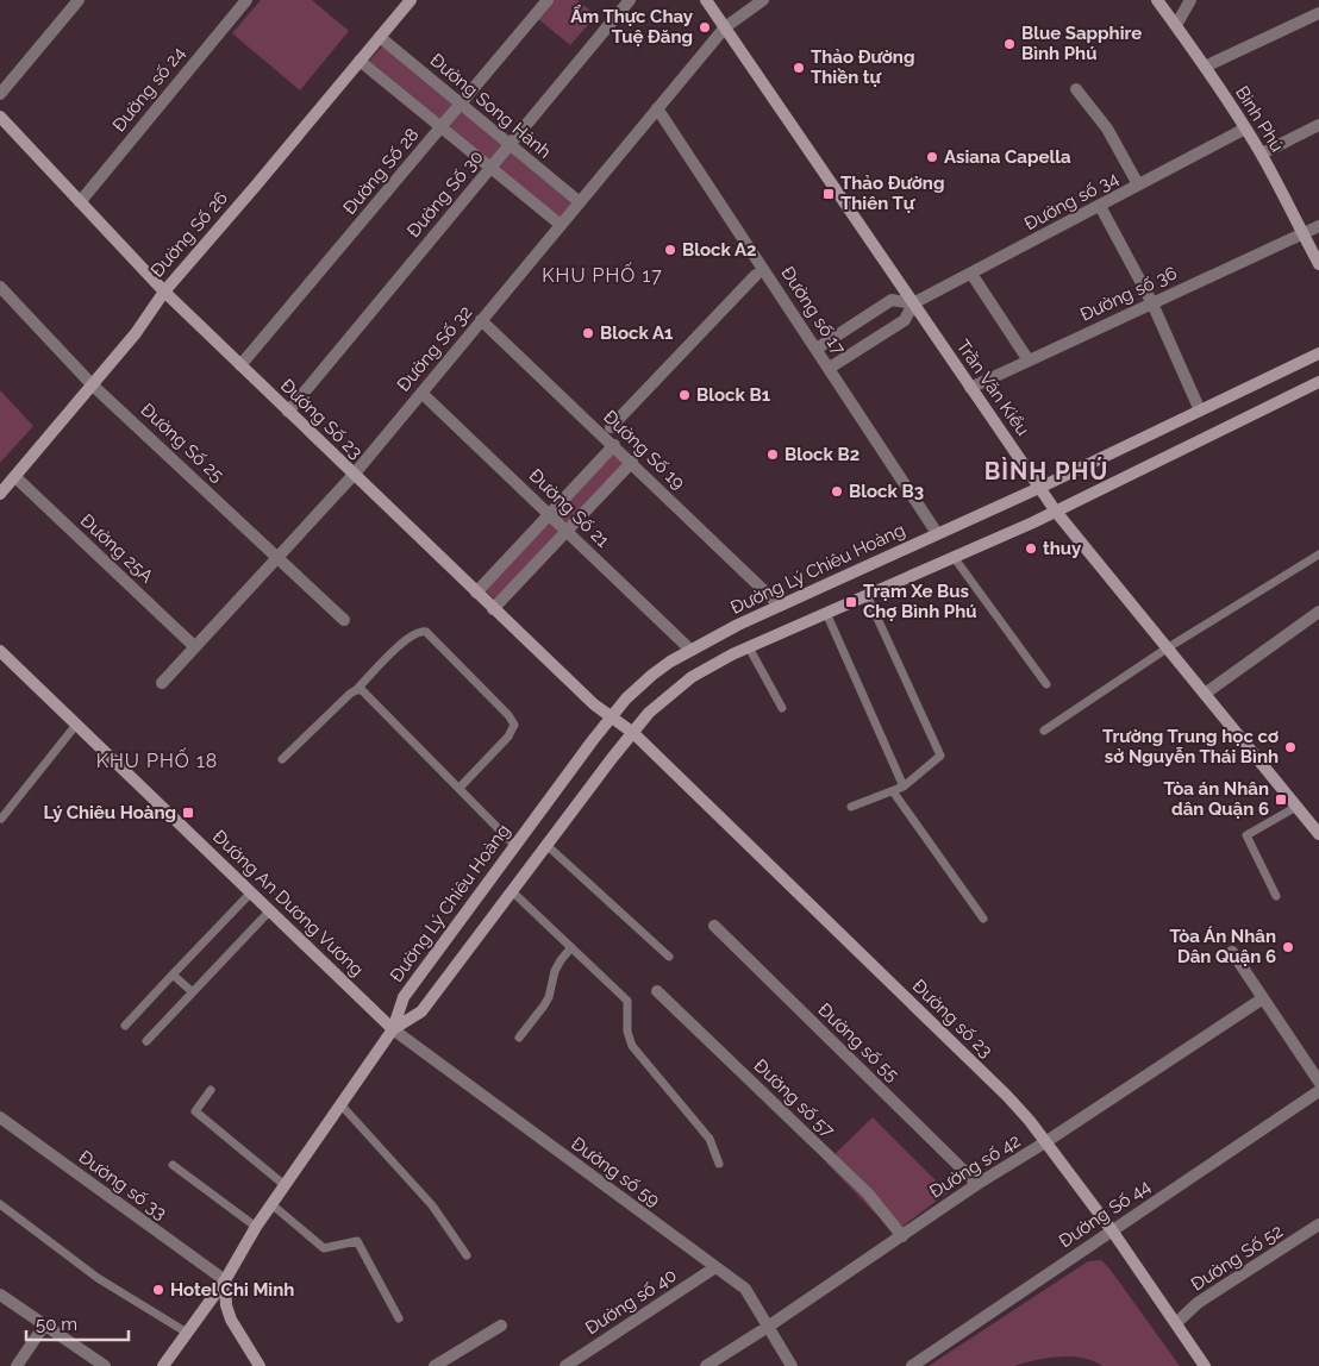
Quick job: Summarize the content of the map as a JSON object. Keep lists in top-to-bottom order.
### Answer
{
  "streets": {
    "street": [
      "Đường số 24",
      "Đường Song Hành",
      "Bình Phú",
      "Đường Số 28",
      "Đường Số 30",
      "Đường số 34",
      "Đường Số 26",
      "Đường số 36",
      "Đường số 17",
      "Đường Số 32",
      "Trần Văn Kiểu",
      "Đường Số 23",
      "Đường Số 25",
      "Đường Số 19",
      "Đường Số 21",
      "Đường 25A",
      "Đường Lý Chiêu Hoàng",
      "Đường An Dương Vương",
      "Đường số 23",
      "Đường số 55",
      "Đường số 57",
      "Đường số 42",
      "Đường số 59",
      "Đường số 33",
      "Đường Số 44",
      "Đường Số 52",
      "Đường số 40"
    ]
  },
  "crossings": [
    ["Đường số 24", "Đường Số 23"],
    ["Đường Song Hành", "Đường Số 28"],
    ["Đường Song Hành", "Đường Số 30"],
    ["Đường Song Hành", "Đường Số 26"],
    ["Đường Song Hành", "Đường Số 32"],
    ["Bình Phú", "Đường số 34"],
    ["Bình Phú", "Đường số 36"],
    ["Đường Số 28", "Đường Số 23"],
    ["Đường Số 30", "Đường Số 23"],
    ["Đường số 34", "Đường số 17"],
    ["Đường số 34", "Trần Văn Kiểu"],
    ["Đường Số 26", "Đường Số 23"],
    ["Đường Số 26", "Đường Số 25"],
    ["Đường Số 26", "Đường 25A"],
    ["Đường số 36", "Trần Văn Kiểu"],
    ["Đường số 17", "Đường Số 32"],
    ["Đường số 17", "Đường Lý Chiêu Hoàng"],
    ["Đường Số 32", "Trần Văn Kiểu"],
    ["Đường Số 32", "Đường Số 23"],
    ["Đường Số 32", "Đường Số 25"],
    ["Đường Số 32", "Đường Số 19"],
    ["Đường Số 32", "Đường Số 21"],
    ["Đường Số 32", "Đường 25A"],
    ["Trần Văn Kiểu", "Đường Lý Chiêu Hoàng"],
    ["Đường Số 23", "Đường Lý Chiêu Hoàng"],
    ["Đường Số 23", "Đường số 23"],
    ["Đường Số 19", "Đường Lý Chiêu Hoàng"],
    ["Đường Số 21", "Đường Lý Chiêu Hoàng"],
    ["Đường Lý Chiêu Hoàng", "Đường An Dương Vương"],
    ["Đường Lý Chiêu Hoàng", "Đường số 59"],
    ["Đường An Dương Vương", "Đường số 59"],
    ["Đường số 23", "Đường số 42"],
    ["Đường số 23", "Đường Số 44"],
    ["Đường số 23", "Đường Số 52"],
    ["Đường số 55", "Đường số 42"],
    ["Đường số 57", "Đường số 42"],
    ["Đường số 42", "Đường số 59"],
    ["Đường số 59", "Đường số 40"]
  ],
  "districts": ["KHU PHỐ 17", "BÌNH PHÚ", "KHU PHỐ 18"],
  "places": {
    "other": [
      "Ẩm Thực Chay Tuệ Đăng",
      "Blue Sapphire Bình Phú",
      "Thảo Đường Thiền tự",
      "Asiana Capella",
      "Block A2",
      "Block A1",
      "Block B1",
      "Block B2",
      "Block B3",
      "thuy",
      "Trường Trung học cơ sở Nguyễn Thái Bình",
      "Tòa Án Nhân Dân Quận 6",
      "Hotel Chi Minh"
    ],
    "transit": [
      "Thảo Đường Thiên Tự",
      "Trạm Xe Bus Chợ Bình Phú",
      "Tòa án Nhân dân Quận 6",
      "Lý Chiêu Hoàng"
    ]
  },
  "scale_bar": "50 m"
}
